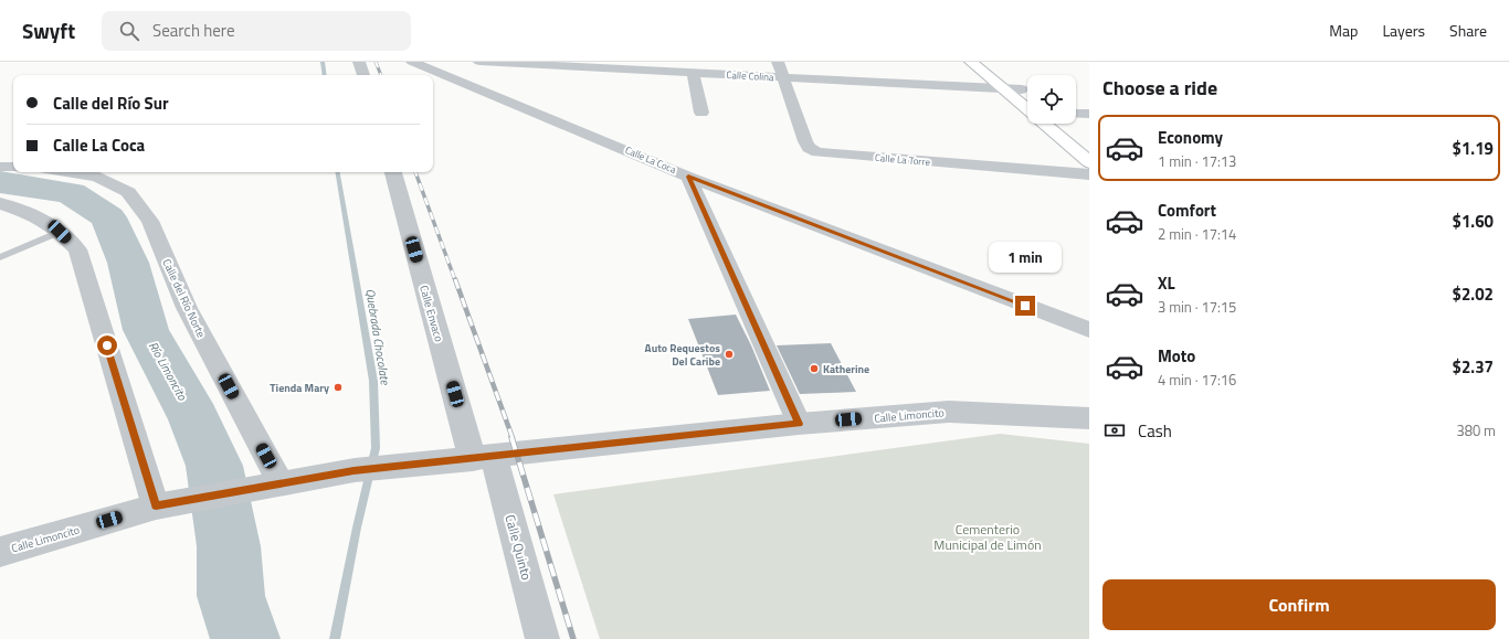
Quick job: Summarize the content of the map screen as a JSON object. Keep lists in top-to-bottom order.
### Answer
{
  "streets": {
    "street": [
      "Calle Colina",
      "Calle La Coca",
      "Calle La Torre",
      "Calle del Río Norte",
      "Calle Envaco",
      "Calle Limoncito",
      "Calle Quinto"
    ]
  },
  "crossings": [
    ["Calle Colina", "Calle La Torre"],
    ["Calle del Río Norte", "Calle Limoncito"],
    ["Calle Envaco", "Calle Limoncito"],
    ["Calle Envaco", "Calle Quinto"],
    ["Calle Limoncito", "Calle Quinto"]
  ],
  "water": ["Quebrada Chocolate", "Río Limoncito"],
  "parks": ["Cementerio Municipal de Limón"],
  "places": ["Auto Requestos Del Caribe", "Katherine", "Tienda Mary"],
  "page": {
    "header": "Swyft",
    "search": "Search here",
    "nav": ["Map", "Layers", "Share"],
    "heading": "Choose a ride",
    "banner": ["Calle del Río Sur", "Calle La Coca"],
    "list": [
      {
        "name": "Economy",
        "note": "1 min · 17:13",
        "value": "$1.19"
      },
      {
        "name": "Comfort",
        "note": "2 min · 17:14",
        "value": "$1.60"
      },
      {
        "name": "XL",
        "note": "3 min · 17:15",
        "value": "$2.02"
      },
      {
        "name": "Moto",
        "note": "4 min · 17:16",
        "value": "$2.37"
      }
    ],
    "bubble": "1 min",
    "pay": ["Cash", "380 m"],
    "buttons": "Confirm"
  }
}
